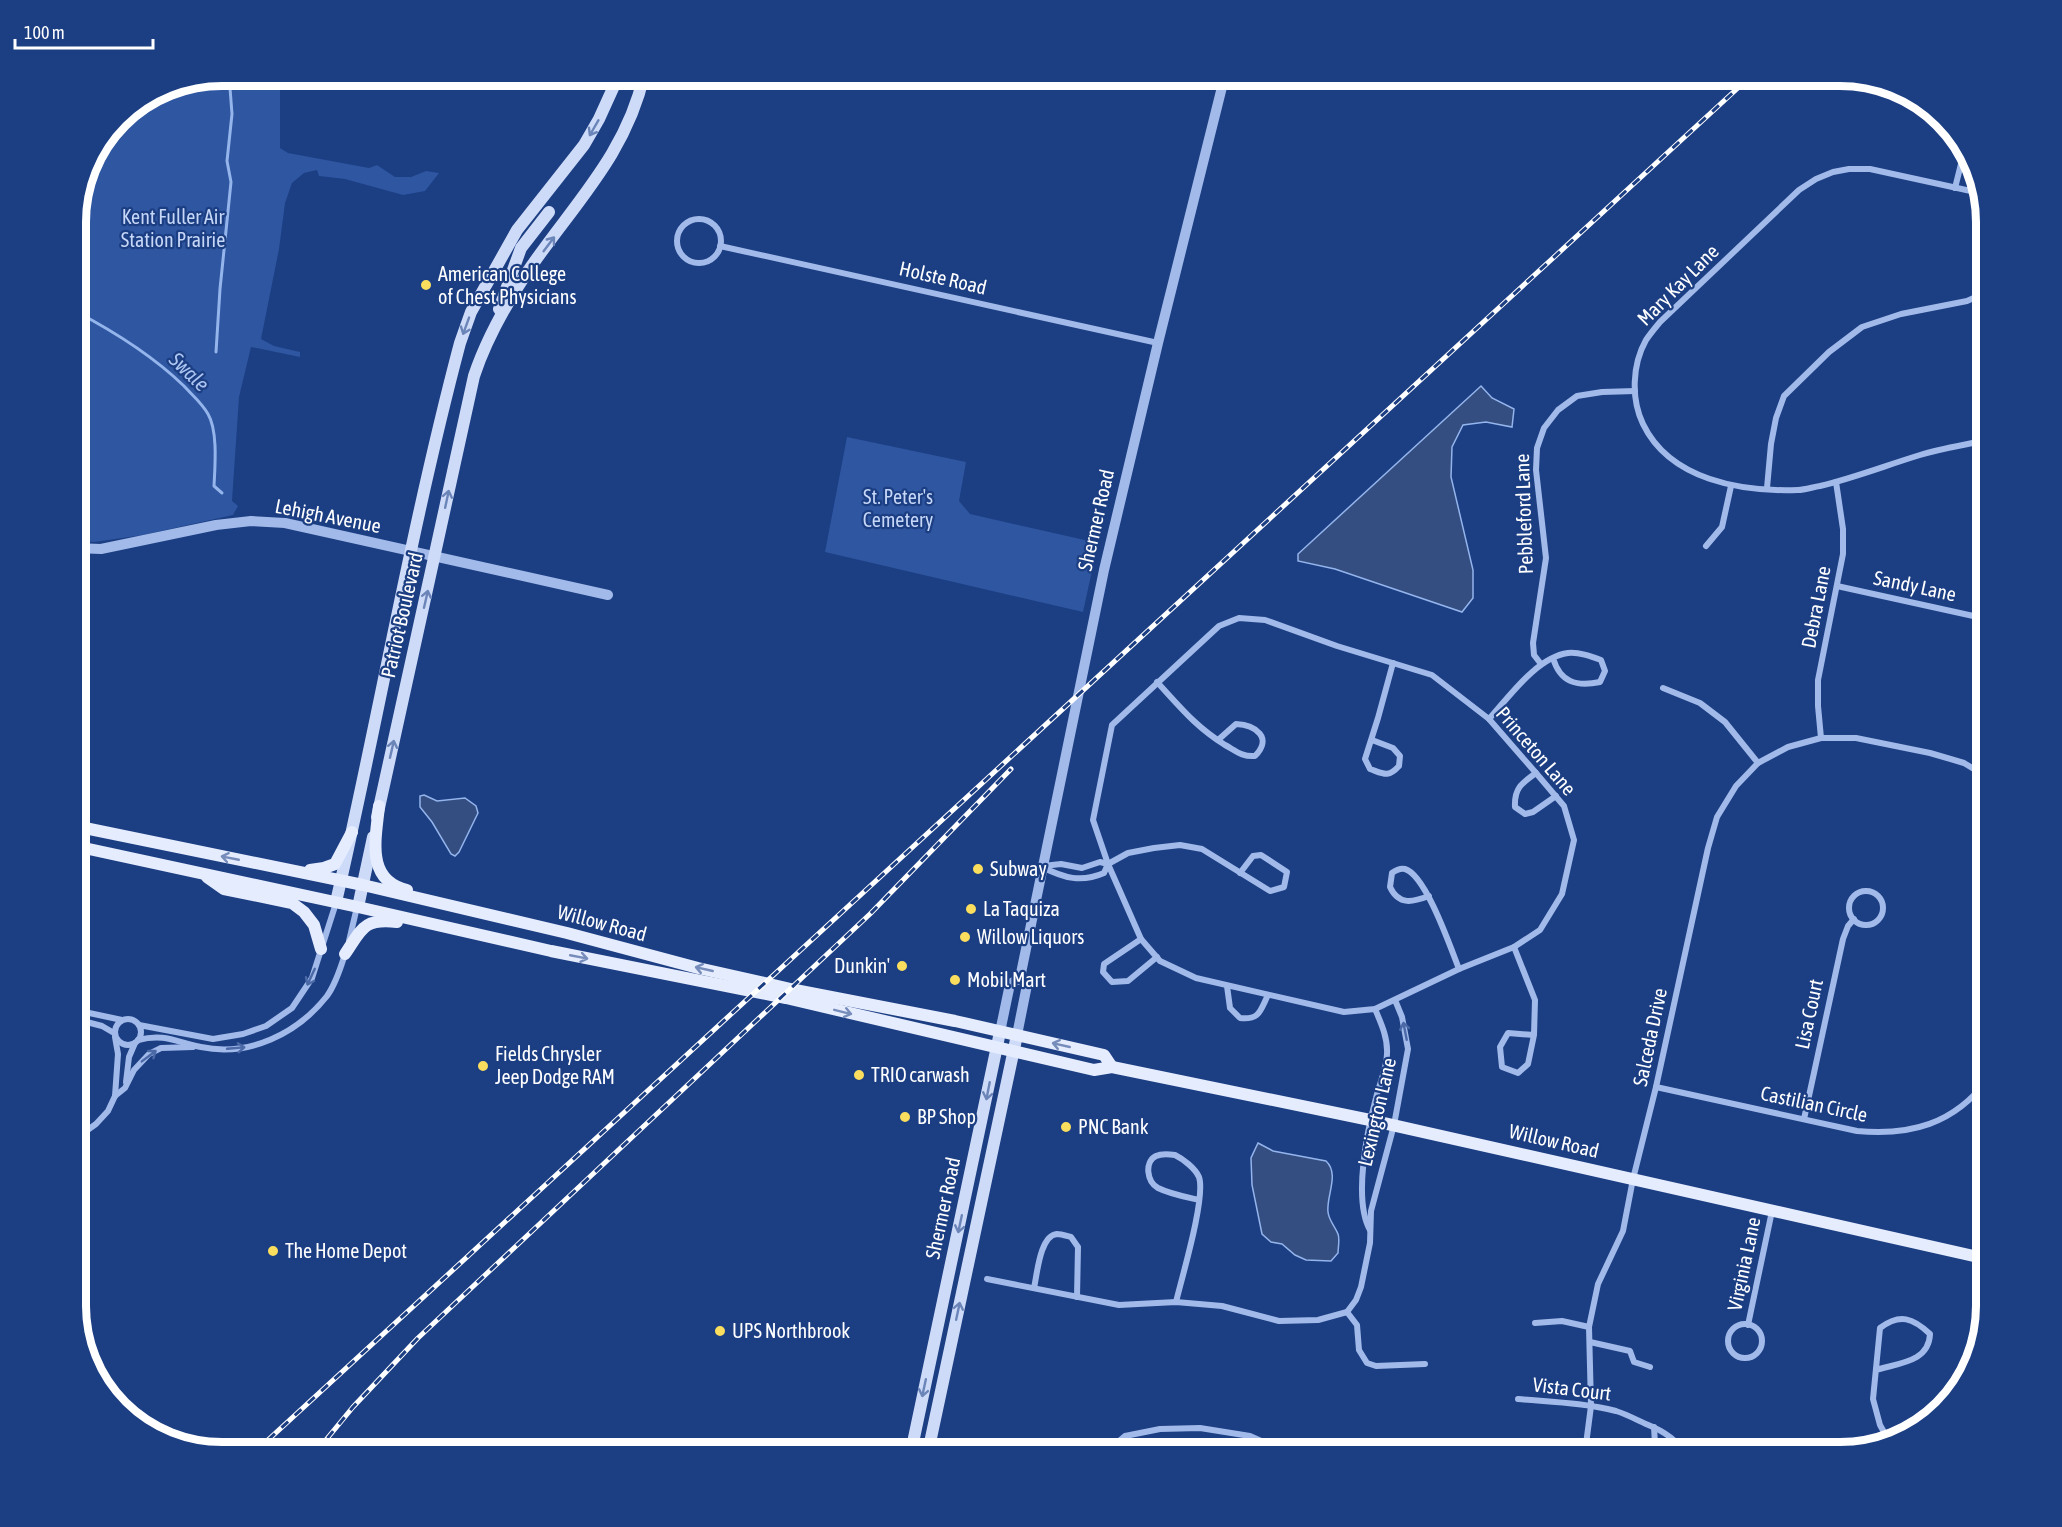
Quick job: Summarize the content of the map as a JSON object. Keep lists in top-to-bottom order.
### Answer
{
  "streets": {
    "main road": ["Shermer Road", "Patriot Boulevard", "Willow Road"],
    "street": [
      "Holste Road",
      "Mary Kay Lane",
      "Pebbleford Lane",
      "Lehigh Avenue",
      "Sandy Lane",
      "Debra Lane",
      "Princeton Lane",
      "Lisa Court",
      "Salceda Drive",
      "Castilian Circle",
      "Lexington Lane",
      "Virginia Lane",
      "Vista Court"
    ]
  },
  "crossings": [
    ["Holste Road", "Shermer Road"],
    ["Mary Kay Lane", "Pebbleford Lane"],
    ["Mary Kay Lane", "Debra Lane"],
    ["Lehigh Avenue", "Patriot Boulevard"],
    ["Shermer Road", "Willow Road"],
    ["Sandy Lane", "Debra Lane"],
    ["Debra Lane", "Salceda Drive"],
    ["Patriot Boulevard", "Willow Road"],
    ["Princeton Lane", "Lexington Lane"],
    ["Willow Road", "Salceda Drive"],
    ["Willow Road", "Lexington Lane"],
    ["Willow Road", "Virginia Lane"],
    ["Lisa Court", "Castilian Circle"],
    ["Salceda Drive", "Castilian Circle"],
    ["Salceda Drive", "Vista Court"]
  ],
  "water": ["Swale"],
  "parks": ["Kent Fuller Air Station Prairie", "St. Peter's Cemetery"],
  "places": [
    "American College of Chest Physicians",
    "Subway",
    "La Taquiza",
    "Willow Liquors",
    "Dunkin'",
    "Mobil Mart",
    "Fields Chrysler Jeep Dodge RAM",
    "TRIO carwash",
    "BP Shop",
    "PNC Bank",
    "The Home Depot",
    "UPS Northbrook"
  ],
  "scale_bar": "100 m"
}
